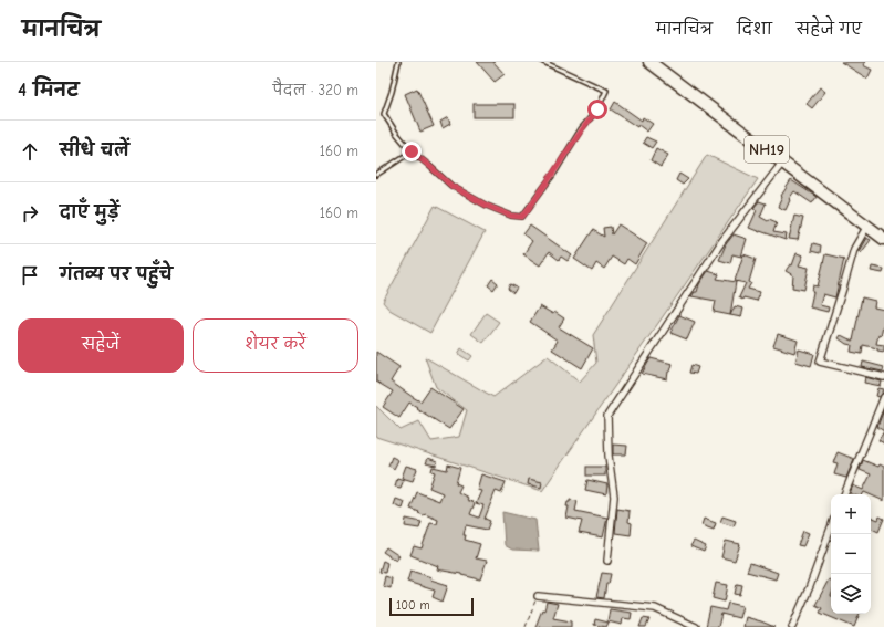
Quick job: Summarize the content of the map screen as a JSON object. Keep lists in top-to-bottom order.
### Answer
{
  "streets": {
    "highway": ["NH19"]
  },
  "scale_bar": "100 m",
  "page": {
    "header": "मानचित्र",
    "nav": ["मानचित्र", "दिशा", "सहेजे गए"],
    "heading": ["4 मिनट", "पैदल · 320 m"],
    "list": [
      ["सीधे चलें", "160 m"],
      ["दाएँ मुड़ें", "160 m"],
      "गंतव्य पर पहुँचे"
    ],
    "buttons": ["सहेजें", "शेयर करें"],
    "map_buttons": ["+", "−"],
    "scale": "100 m"
  }
}
